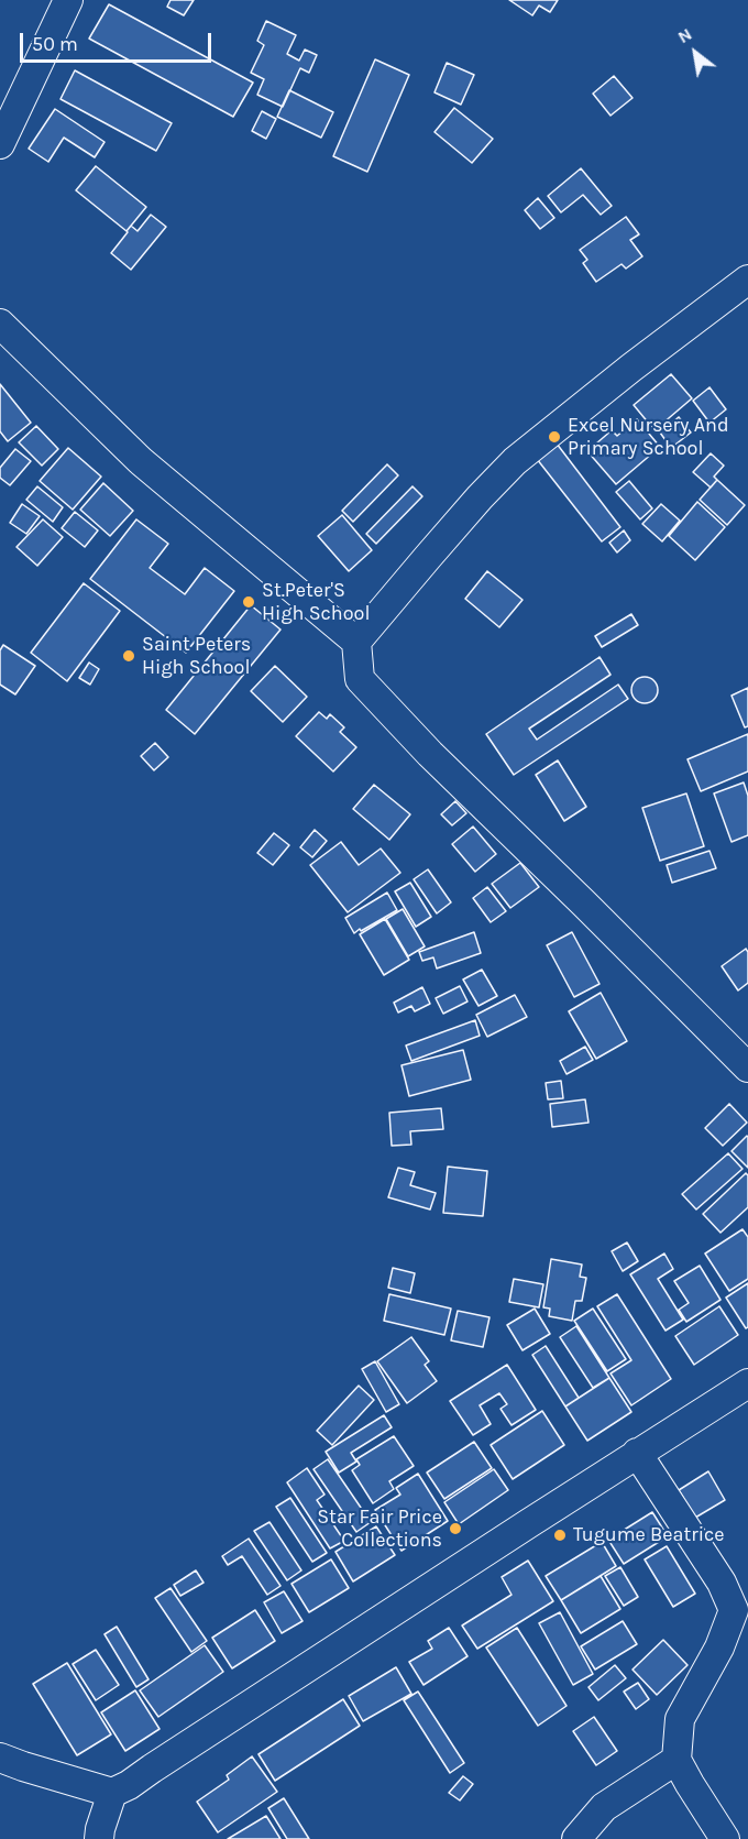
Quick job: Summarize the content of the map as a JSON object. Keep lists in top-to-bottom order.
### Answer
{
  "places": [
    "Excel Nursery And Primary School",
    "St.Peter'S High School",
    "Saint Peters High School",
    "Star Fair Price Collections",
    "Tugume Beatrice"
  ],
  "scale_bar": "50 m",
  "north": "top left"
}
